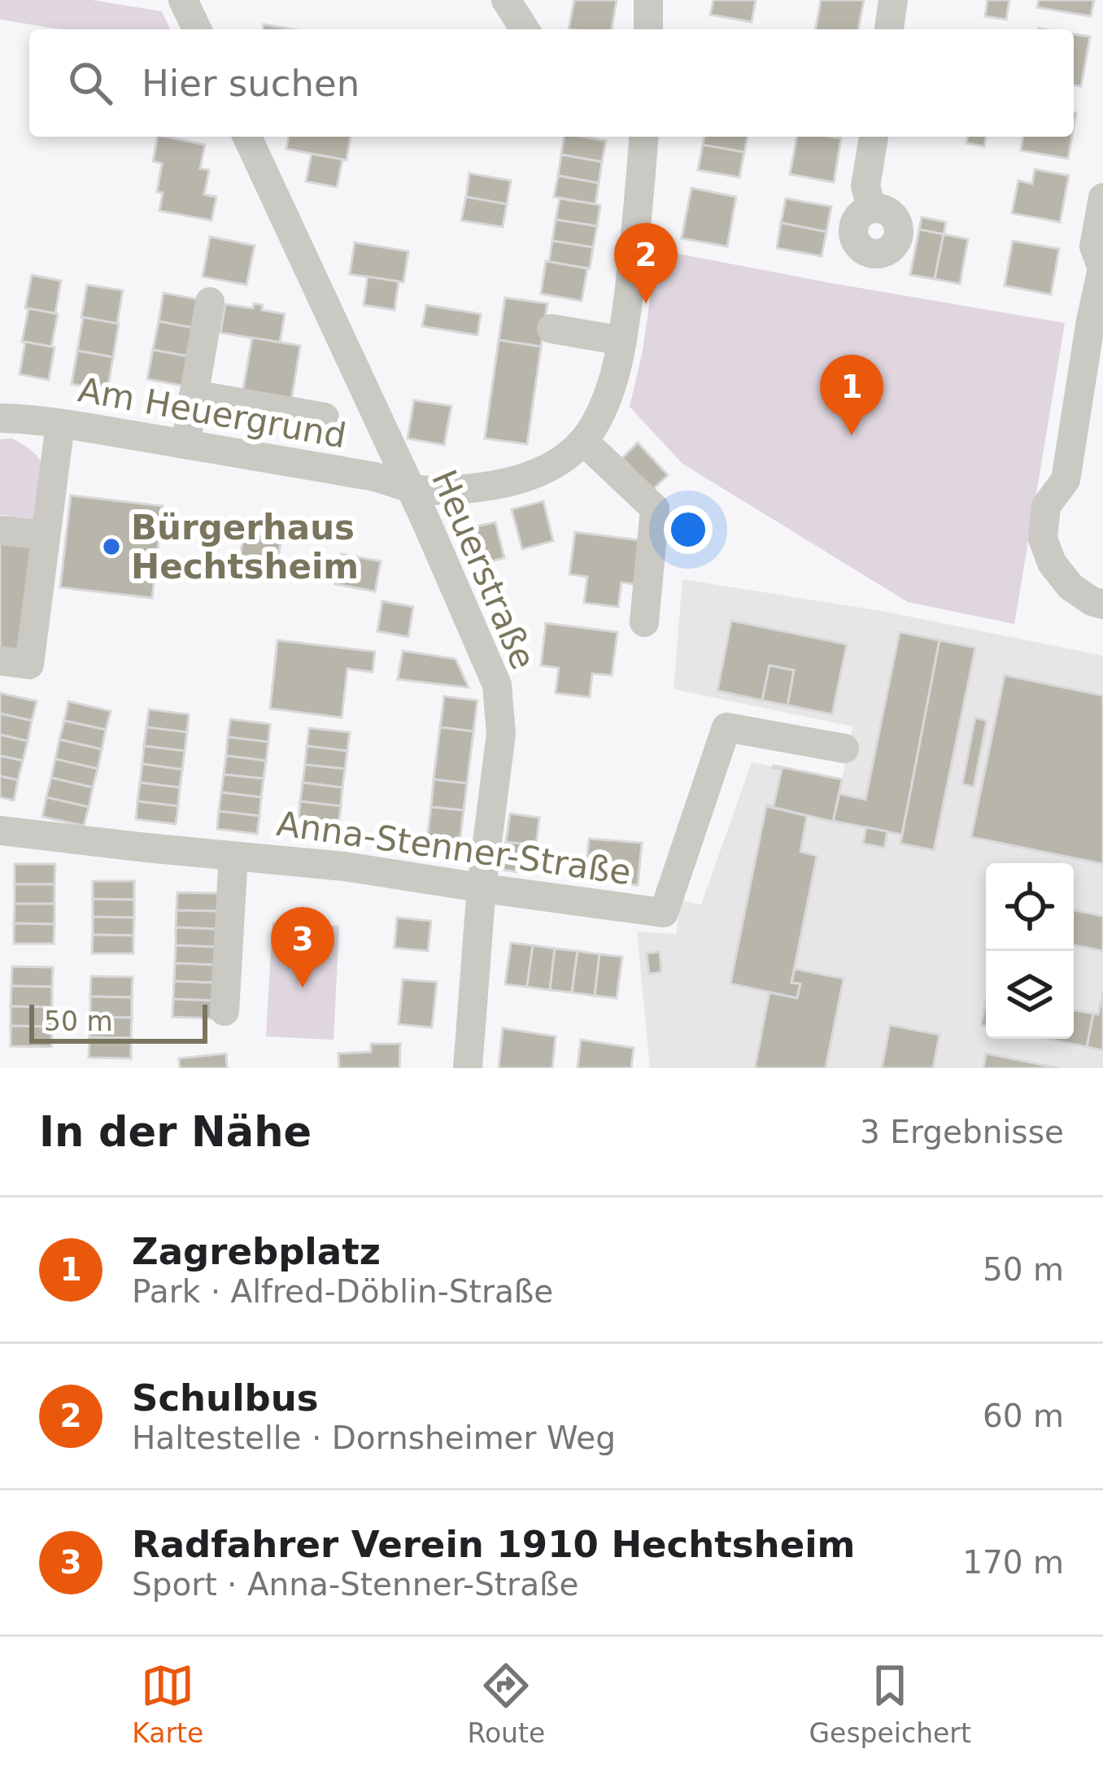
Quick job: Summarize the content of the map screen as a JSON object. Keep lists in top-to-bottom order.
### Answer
{
  "streets": {
    "street": ["Am Heuergrund", "Heuerstraße", "Anna-Stenner-Straße"]
  },
  "crossings": [
    ["Am Heuergrund", "Heuerstraße"],
    ["Heuerstraße", "Anna-Stenner-Straße"]
  ],
  "places": ["Bürgerhaus Hechtsheim"],
  "scale_bar": "50 m",
  "page": {
    "search": "Hier suchen",
    "pins": ["2", "1", "3"],
    "scale": "50 m",
    "heading": ["In der Nähe", "3 Ergebnisse"],
    "list": [
      {
        "mark": "1",
        "name": "Zagrebplatz",
        "note": "Park · Alfred-Döblin-Straße",
        "value": "50 m"
      },
      {
        "mark": "2",
        "name": "Schulbus",
        "note": "Haltestelle · Dornsheimer Weg",
        "value": "60 m"
      },
      {
        "mark": "3",
        "name": "Radfahrer Verein 1910 Hechtsheim",
        "note": "Sport · Anna-Stenner-Straße",
        "value": "170 m"
      }
    ],
    "nav": ["Karte", "Route", "Gespeichert"]
  }
}
